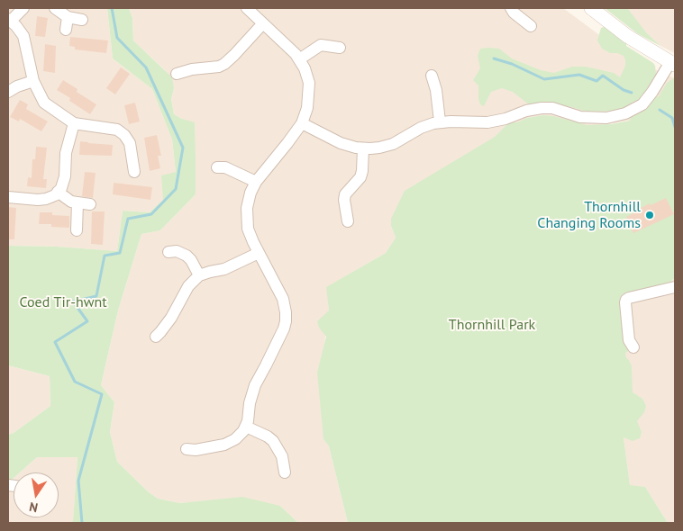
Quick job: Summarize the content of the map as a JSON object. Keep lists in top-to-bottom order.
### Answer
{
  "parks": ["Coed Tir-hwnt", "Thornhill Park"],
  "places": ["Thornhill Changing Rooms"],
  "north": "bottom"
}
